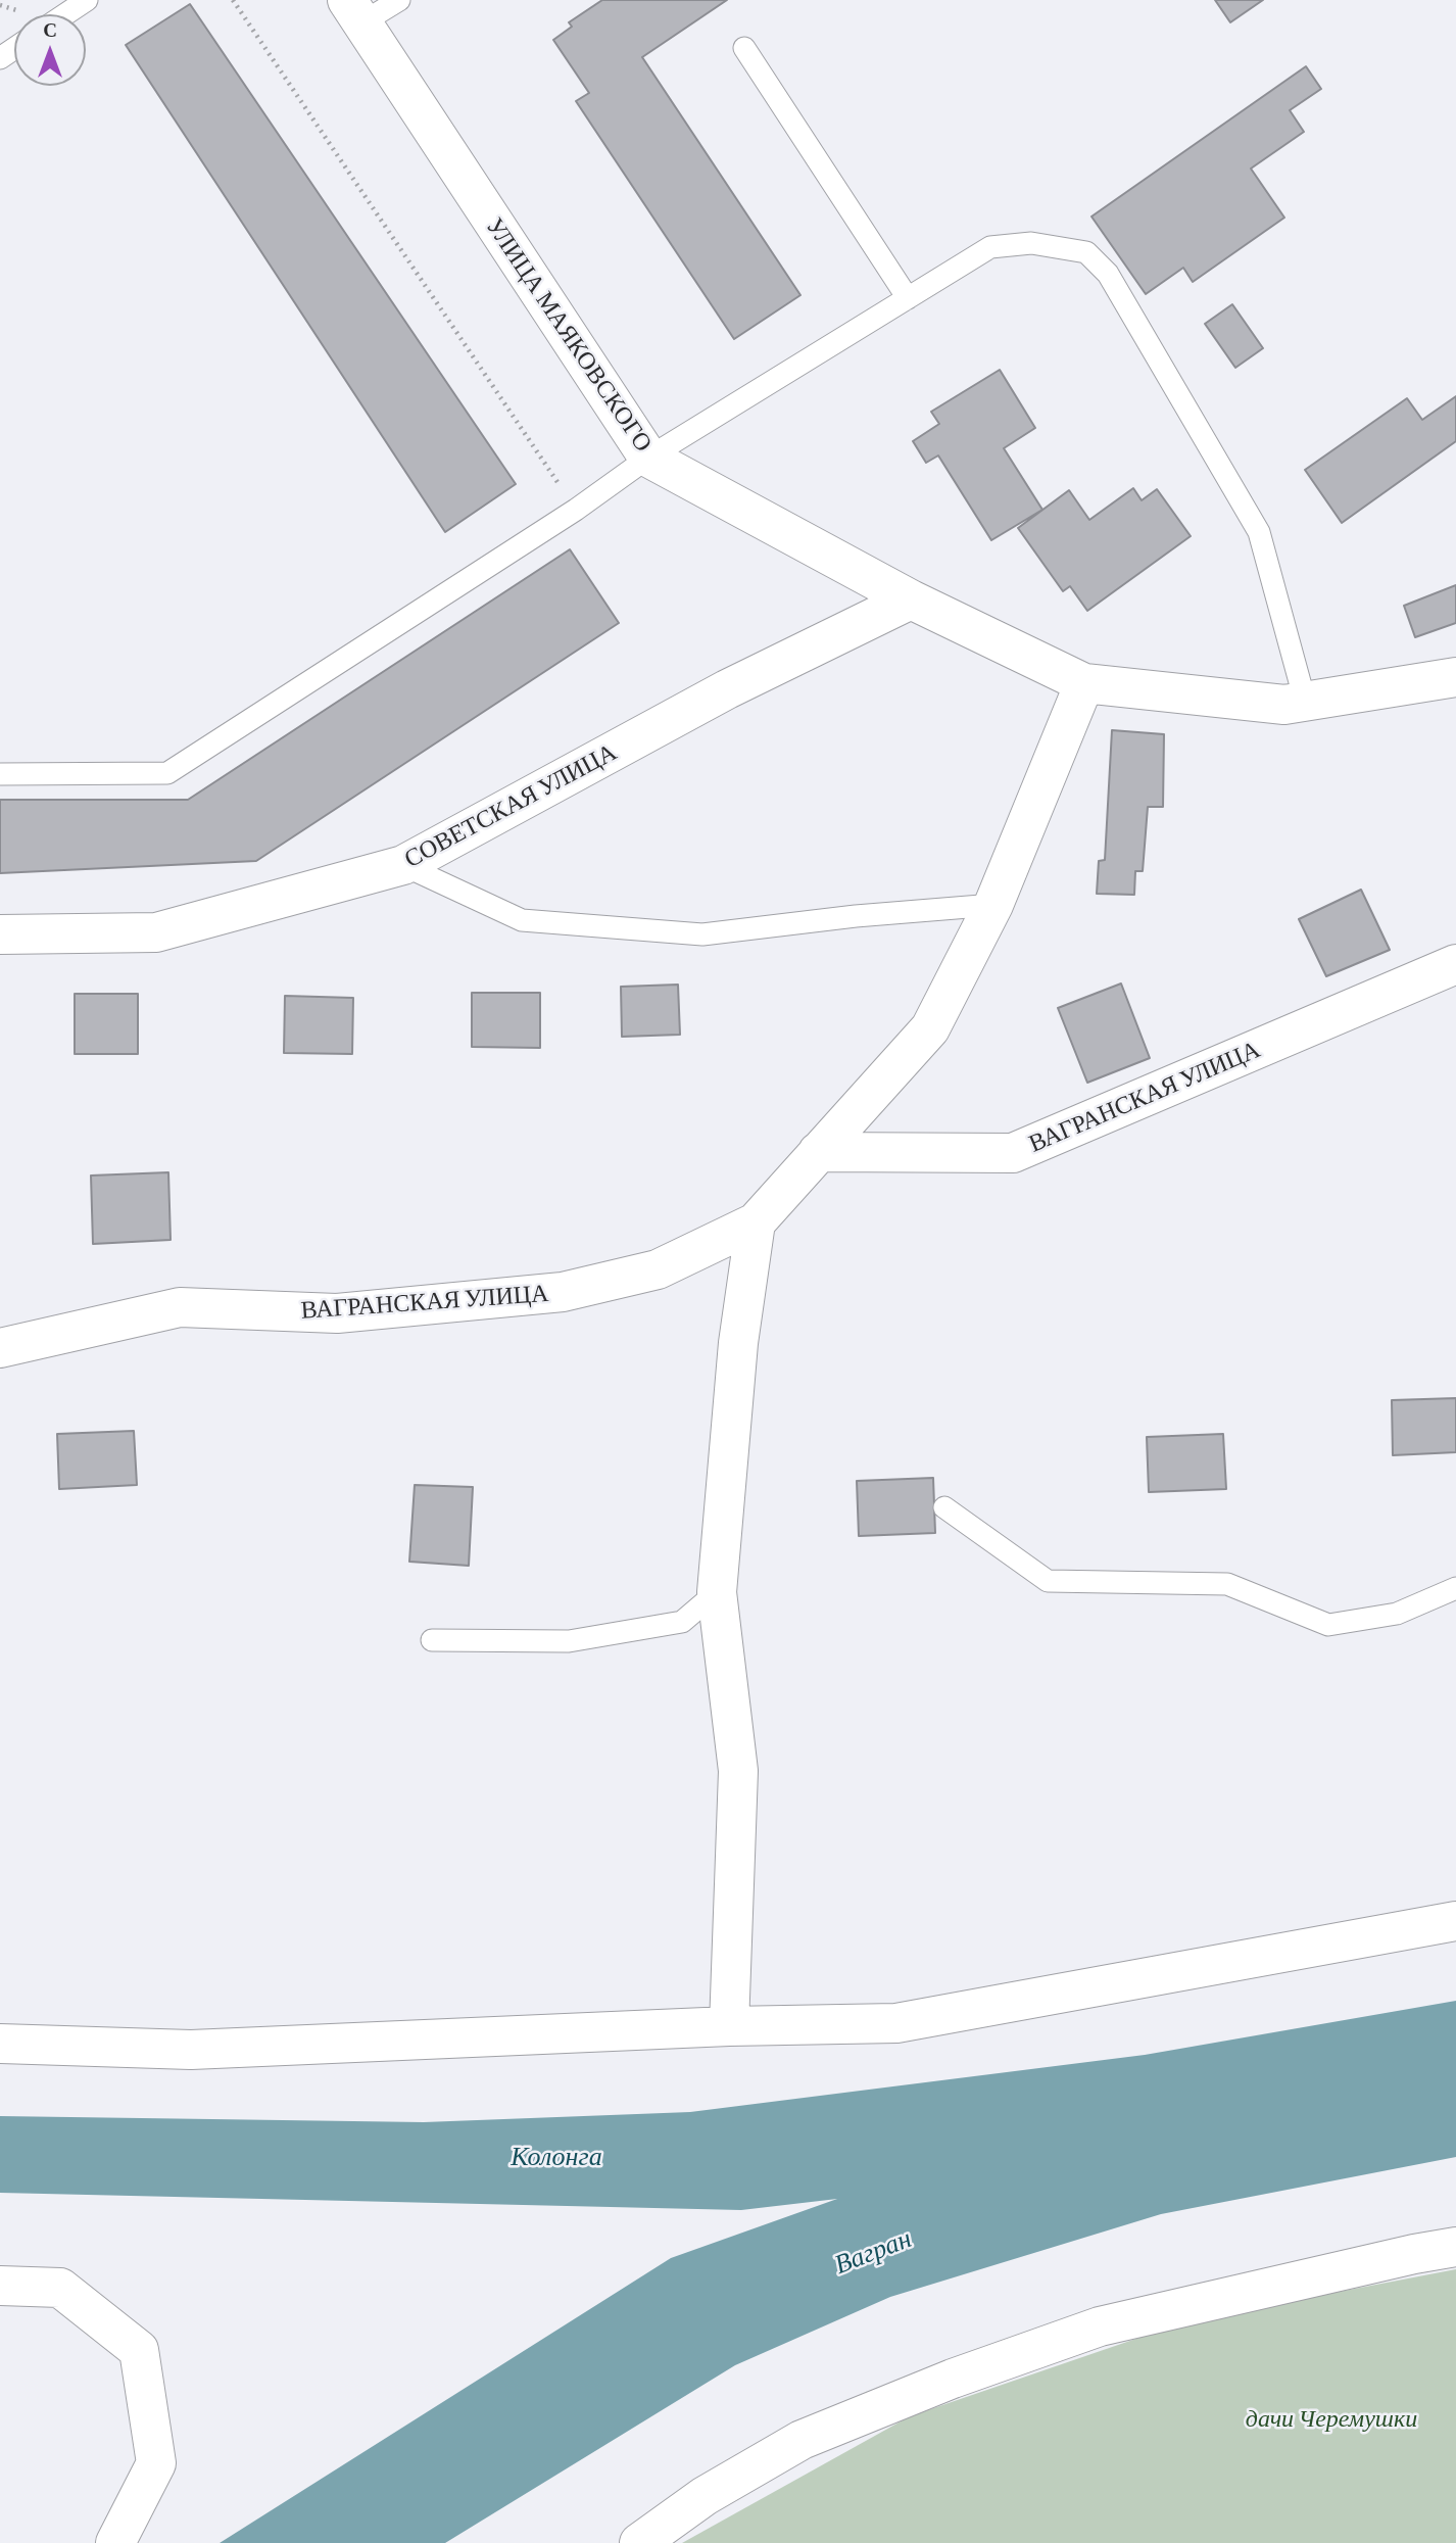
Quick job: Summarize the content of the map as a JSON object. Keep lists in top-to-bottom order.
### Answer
{
  "streets": {
    "street": ["УЛИЦА МАЯКОВСКОГО", "СОВЕТСКАЯ УЛИЦА", "ВАГРАНСКАЯ УЛИЦА"]
  },
  "crossings": [
    ["УЛИЦА МАЯКОВСКОГО", "СОВЕТСКАЯ УЛИЦА"]
  ],
  "water": ["Колонга", "Вагран"],
  "parks": ["дачи Черемушки"],
  "north": "top"
}
